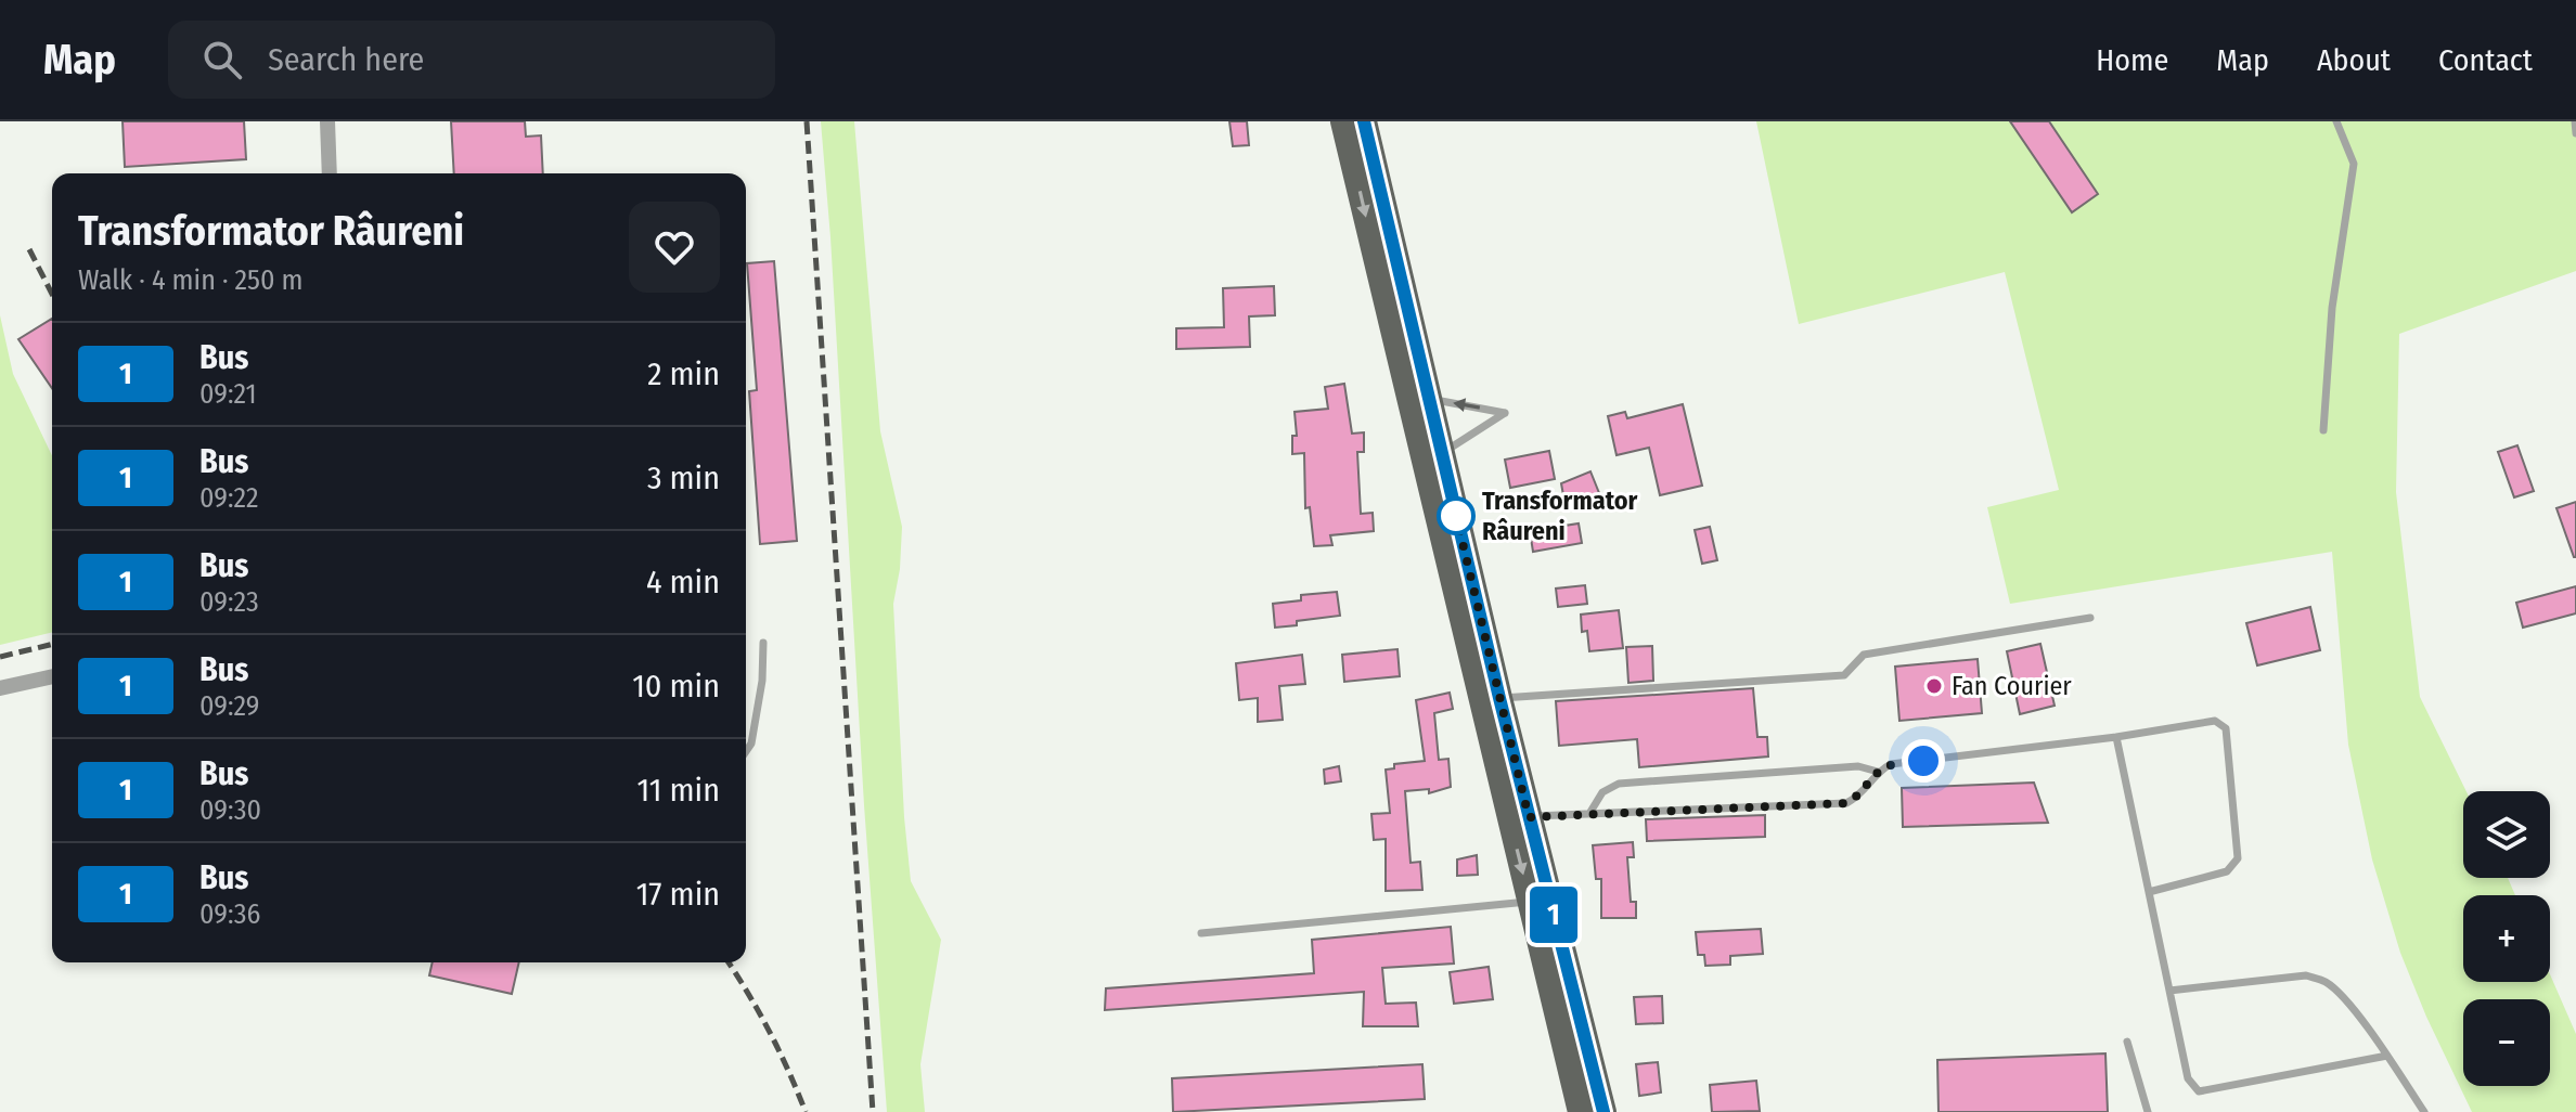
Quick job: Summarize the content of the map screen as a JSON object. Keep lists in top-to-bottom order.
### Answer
{
  "places": ["Transformator Râureni", "Fan Courier"],
  "lines": ["bus line 1"],
  "page": {
    "header": "Map",
    "search": "Search here",
    "nav": [
      "Home",
      "Map",
      "About",
      "Contact"
    ],
    "on_map": "1",
    "heading": ["Transformator Râureni", "Walk · 4 min · 250 m"],
    "list": [
      {
        "mark": "1",
        "name": "Bus",
        "note": "09:21",
        "value": "2 min"
      },
      {
        "mark": "1",
        "name": "Bus",
        "note": "09:22",
        "value": "3 min"
      },
      {
        "mark": "1",
        "name": "Bus",
        "note": "09:23",
        "value": "4 min"
      },
      {
        "mark": "1",
        "name": "Bus",
        "note": "09:29",
        "value": "10 min"
      },
      {
        "mark": "1",
        "name": "Bus",
        "note": "09:30",
        "value": "11 min"
      },
      {
        "mark": "1",
        "name": "Bus",
        "note": "09:36",
        "value": "17 min"
      }
    ],
    "map_buttons": ["+", "−"]
  }
}
